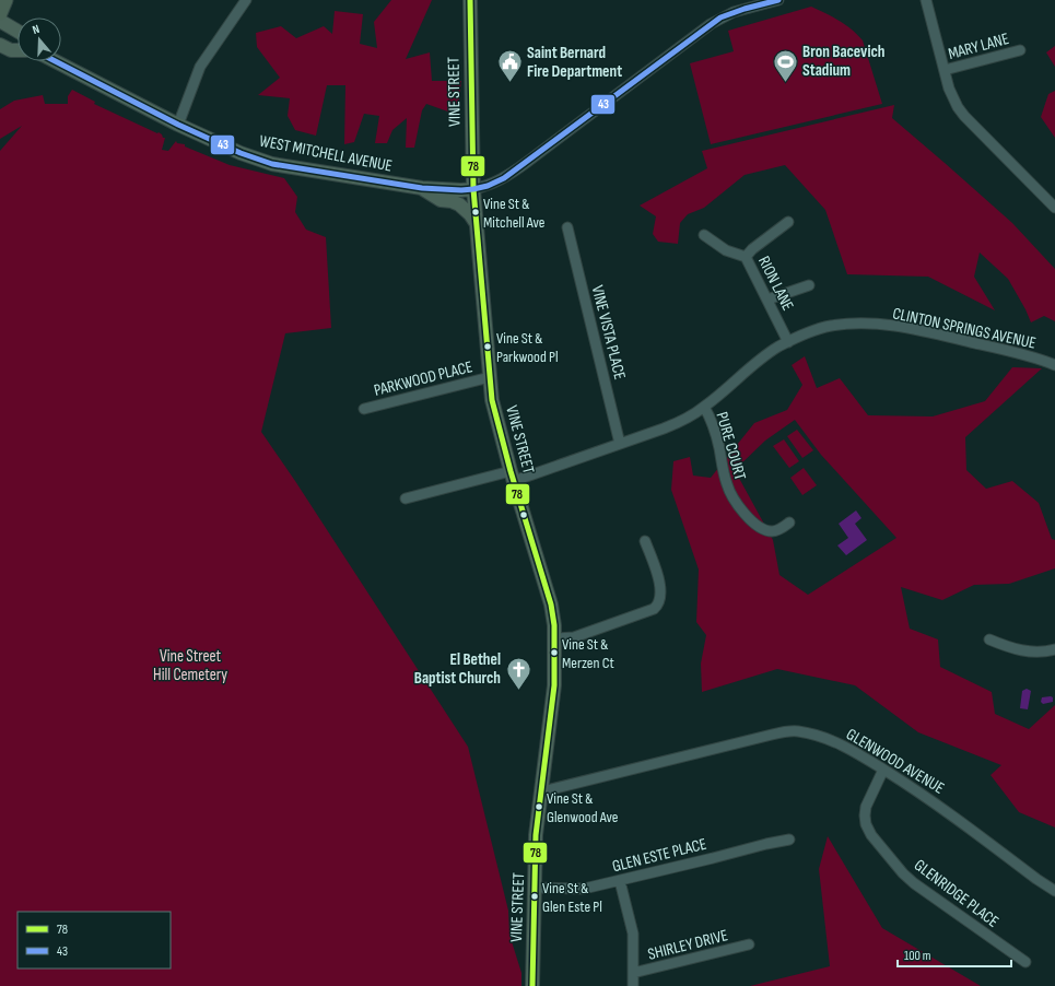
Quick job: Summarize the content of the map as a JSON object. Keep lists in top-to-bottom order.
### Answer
{
  "streets": {
    "main road": ["VINE STREET", "WEST MITCHELL AVENUE"],
    "street": [
      "MARY LANE",
      "RION LANE",
      "CLINTON SPRINGS AVENUE",
      "VINE VISTA PLACE",
      "PARKWOOD PLACE",
      "PURE COURT",
      "GLENWOOD AVENUE",
      "GLEN ESTE PLACE",
      "GLENRIDGE PLACE",
      "SHIRLEY DRIVE"
    ]
  },
  "crossings": [
    ["VINE STREET", "WEST MITCHELL AVENUE"],
    ["VINE STREET", "CLINTON SPRINGS AVENUE"],
    ["VINE STREET", "PARKWOOD PLACE"],
    ["VINE STREET", "GLENWOOD AVENUE"],
    ["VINE STREET", "GLEN ESTE PLACE"],
    ["RION LANE", "CLINTON SPRINGS AVENUE"],
    ["CLINTON SPRINGS AVENUE", "VINE VISTA PLACE"],
    ["CLINTON SPRINGS AVENUE", "PURE COURT"],
    ["GLENWOOD AVENUE", "GLENRIDGE PLACE"]
  ],
  "parks": ["Vine Street Hill Cemetery"],
  "places": {
    "sports": ["Bron Bacevich Stadium"],
    "public building": ["Saint Bernard Fire Department"],
    "other": [
      "Vine St & Mitchell Ave",
      "Vine St & Parkwood Pl",
      "Vine St & Merzen Ct",
      "Vine St & Glenwood Ave",
      "Vine St & Glen Este Pl"
    ],
    "church": ["El Bethel Baptist Church"]
  },
  "lines": ["transit line 78", "transit line 43"],
  "legend": ["78", "43"],
  "scale_bar": "100 m",
  "north": "top"
}
